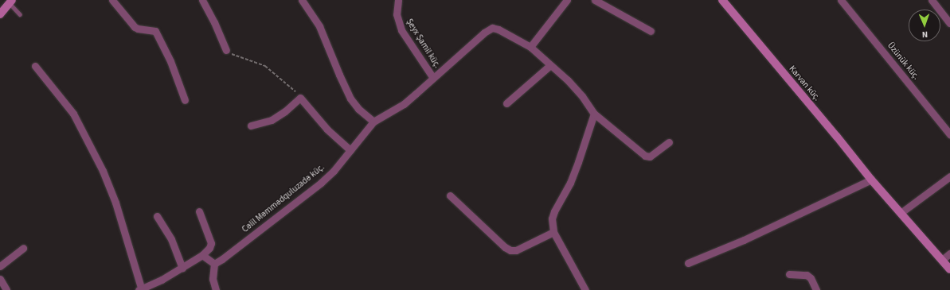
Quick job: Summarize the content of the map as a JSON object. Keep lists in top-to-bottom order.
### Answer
{
  "streets": {
    "street": [
      "Şeyx Şamil küç.",
      "Üzünük küç.",
      "Karvan küç.",
      "Cəlil Məmmədquluzadə küç."
    ]
  },
  "crossings": [
    ["Şeyx Şamil küç.", "Cəlil Məmmədquluzadə küç."]
  ],
  "north": "bottom"
}
